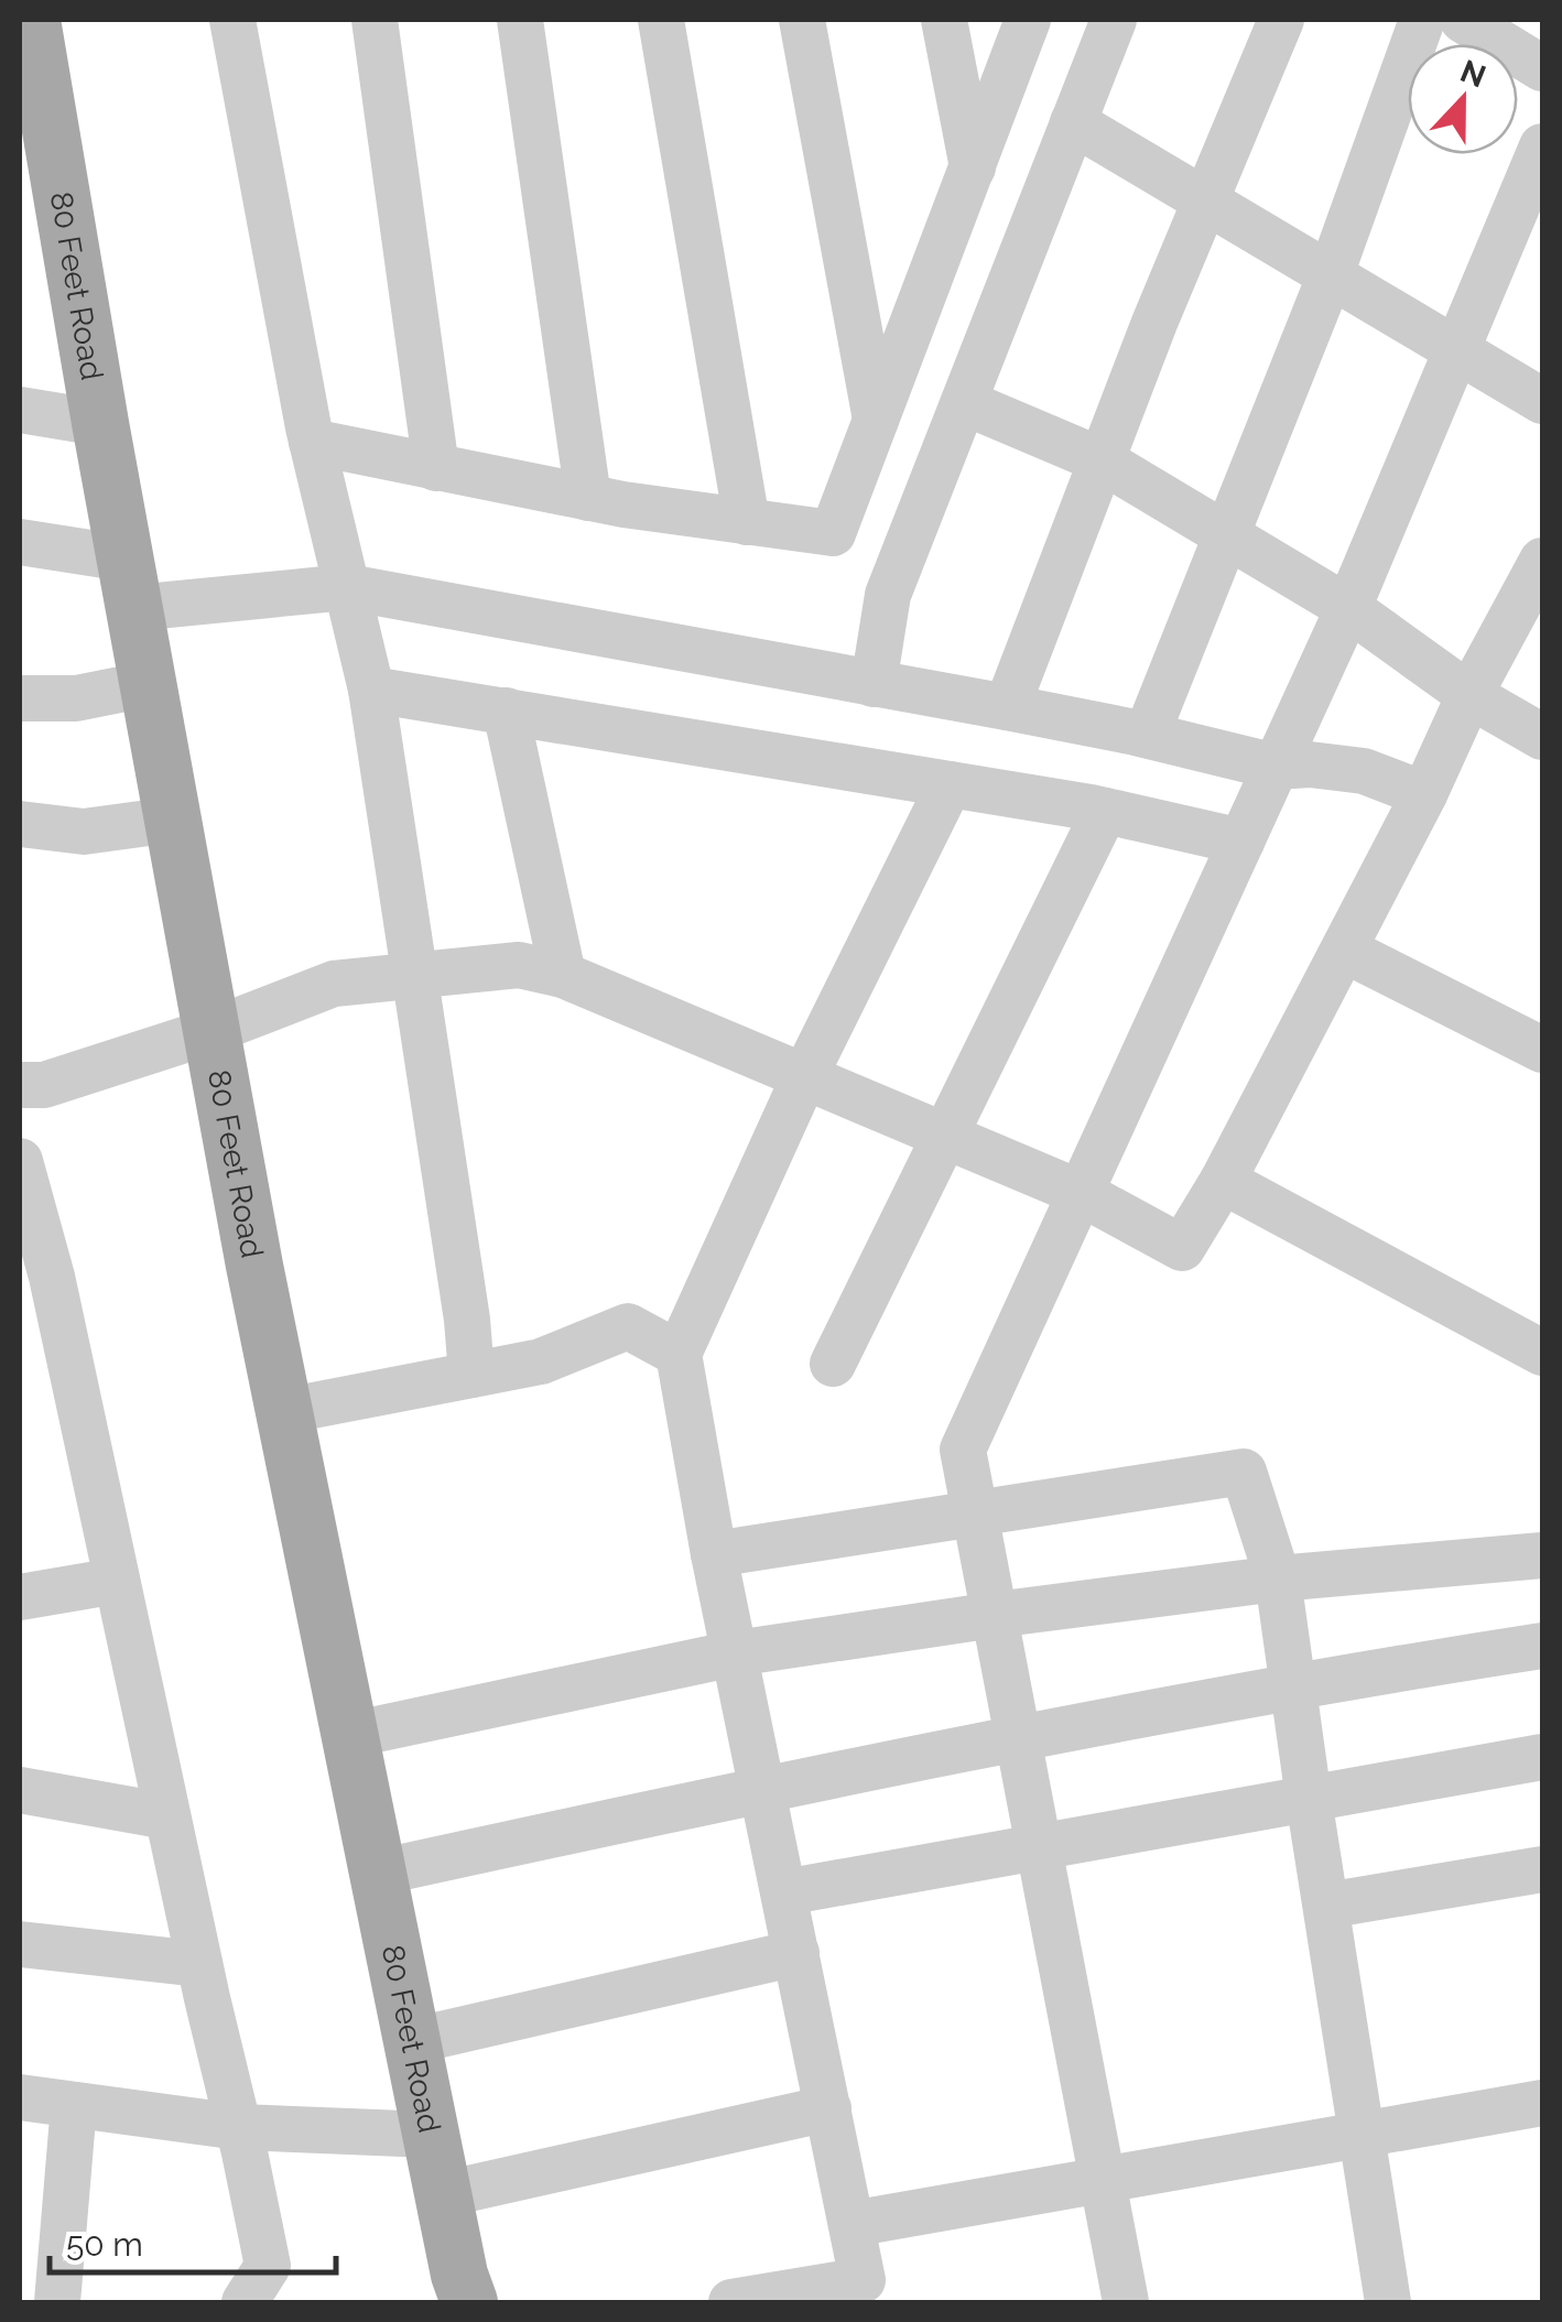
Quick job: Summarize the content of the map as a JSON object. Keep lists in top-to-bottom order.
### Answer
{
  "streets": {
    "main road": ["80 Feet Road"]
  },
  "scale_bar": "50 m",
  "north": "top"
}
